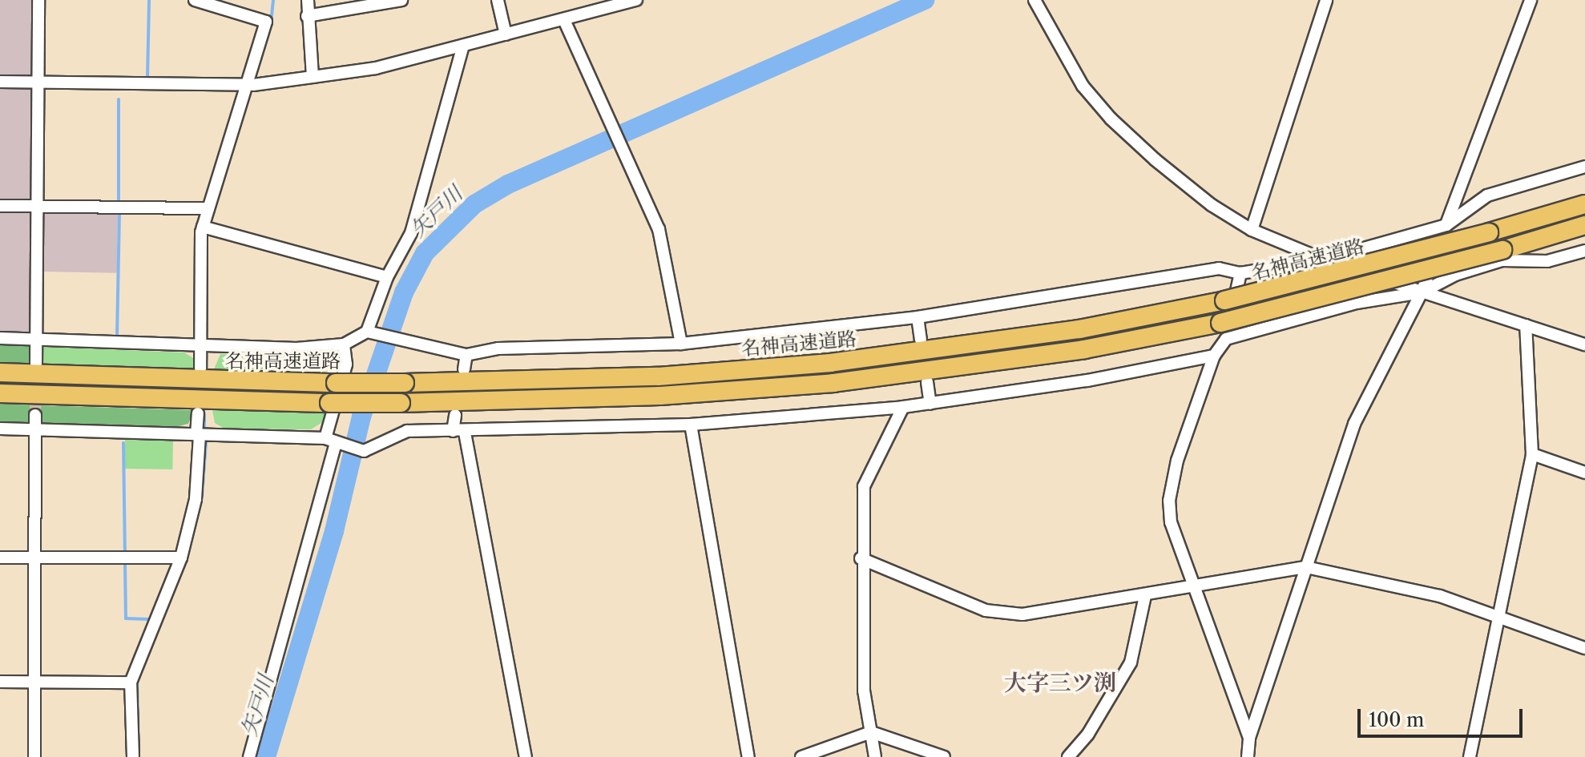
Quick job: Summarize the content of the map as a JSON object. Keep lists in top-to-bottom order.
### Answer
{
  "streets": {
    "highway": ["名神高速道路"]
  },
  "districts": ["大字三ツ渕"],
  "water": ["矢戸川"],
  "scale_bar": "100 m"
}
